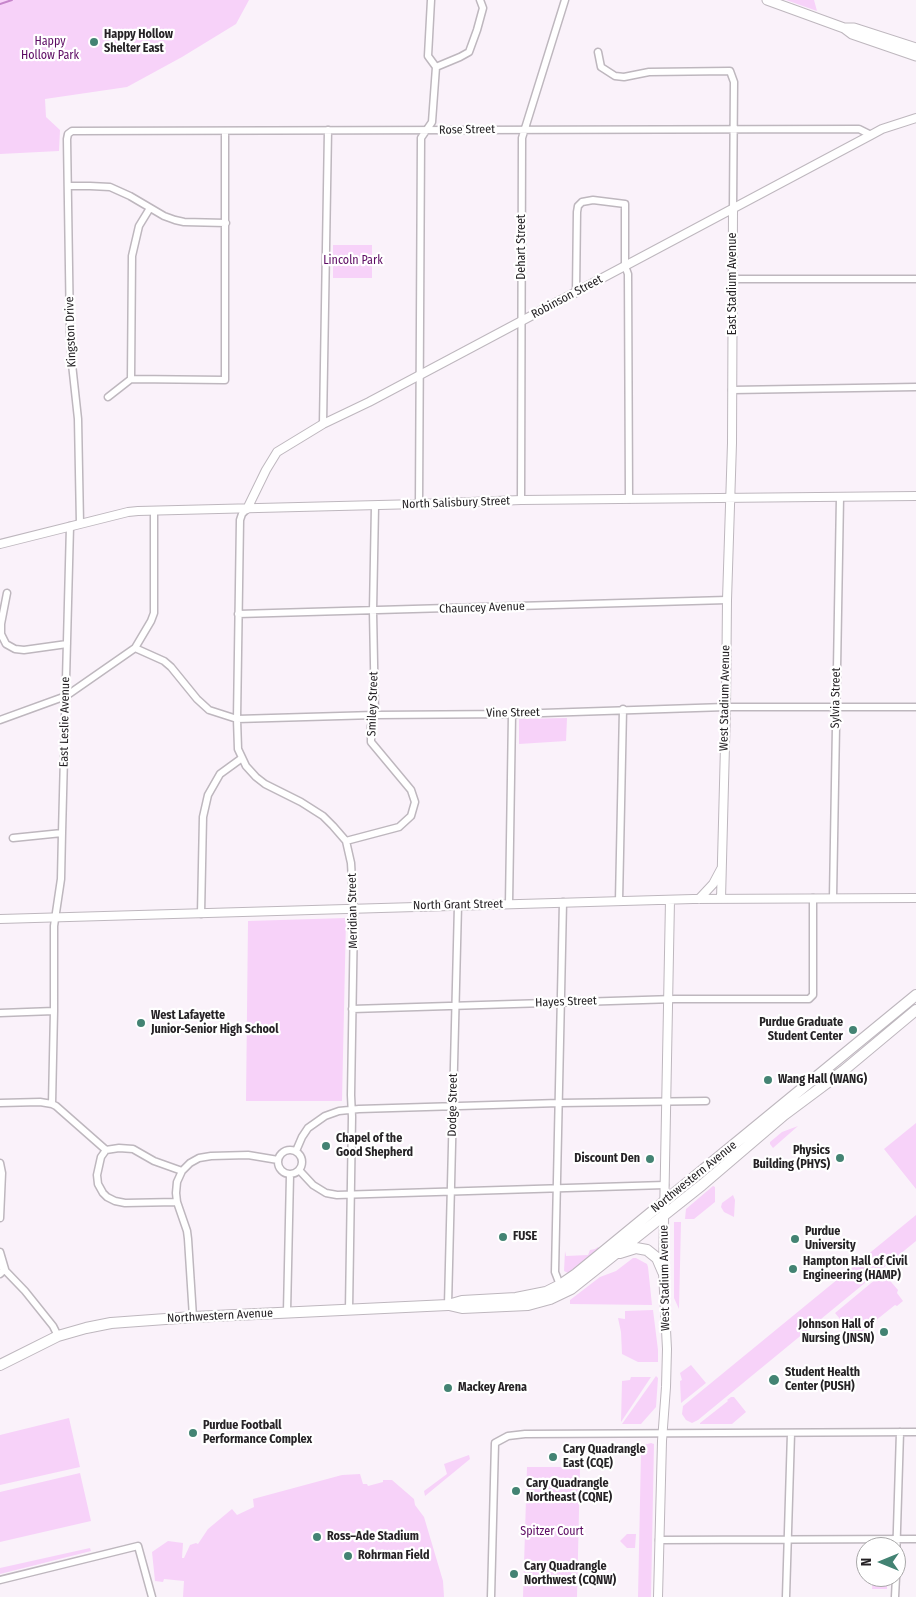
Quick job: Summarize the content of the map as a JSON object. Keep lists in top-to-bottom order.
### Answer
{
  "streets": {
    "main road": ["Northwestern Avenue"],
    "street": [
      "Rose Street",
      "Dehart Street",
      "East Stadium Avenue",
      "Robinson Street",
      "Kingston Drive",
      "North Salisbury Street",
      "Chauncey Avenue",
      "West Stadium Avenue",
      "Sylvia Street",
      "Smiley Street",
      "Vine Street",
      "East Leslie Avenue",
      "North Grant Street",
      "Meridian Street",
      "Hayes Street",
      "Dodge Street"
    ]
  },
  "crossings": [
    ["Rose Street", "Dehart Street"],
    ["Rose Street", "East Stadium Avenue"],
    ["Rose Street", "Robinson Street"],
    ["Rose Street", "Kingston Drive"],
    ["Dehart Street", "Robinson Street"],
    ["Dehart Street", "North Salisbury Street"],
    ["East Stadium Avenue", "Robinson Street"],
    ["East Stadium Avenue", "North Salisbury Street"],
    ["East Stadium Avenue", "West Stadium Avenue"],
    ["Robinson Street", "North Salisbury Street"],
    ["Kingston Drive", "North Salisbury Street"],
    ["North Salisbury Street", "West Stadium Avenue"],
    ["North Salisbury Street", "Sylvia Street"],
    ["North Salisbury Street", "Smiley Street"],
    ["North Salisbury Street", "East Leslie Avenue"],
    ["Chauncey Avenue", "West Stadium Avenue"],
    ["Chauncey Avenue", "Smiley Street"],
    ["West Stadium Avenue", "Vine Street"],
    ["West Stadium Avenue", "North Grant Street"],
    ["West Stadium Avenue", "Hayes Street"],
    ["West Stadium Avenue", "Northwestern Avenue"],
    ["Sylvia Street", "Vine Street"],
    ["Sylvia Street", "North Grant Street"],
    ["Smiley Street", "Vine Street"],
    ["Smiley Street", "Meridian Street"],
    ["East Leslie Avenue", "North Grant Street"],
    ["North Grant Street", "Meridian Street"],
    ["North Grant Street", "Hayes Street"],
    ["North Grant Street", "Dodge Street"],
    ["Meridian Street", "Hayes Street"],
    ["Meridian Street", "Northwestern Avenue"],
    ["Hayes Street", "Dodge Street"],
    ["Dodge Street", "Northwestern Avenue"]
  ],
  "parks": ["Happy Hollow Park", "Lincoln Park", "Spitzer Court"],
  "places": [
    "Happy Hollow Shelter East",
    "West Lafayette Junior-Senior High School",
    "Purdue Graduate Student Center",
    "Wang Hall (WANG)",
    "Chapel of the Good Shepherd",
    "Physics Building (PHYS)",
    "Discount Den",
    "FUSE",
    "Purdue University",
    "Hampton Hall of Civil Engineering (HAMP)",
    "Johnson Hall of Nursing (JNSN)",
    "Student Health Center (PUSH)",
    "Mackey Arena",
    "Purdue Football Performance Complex",
    "Cary Quadrangle East (CQE)",
    "Cary Quadrangle Northeast (CQNE)",
    "Ross–Ade Stadium",
    "Rohrman Field",
    "Cary Quadrangle Northwest (CQNW)"
  ],
  "north": "left"
}
